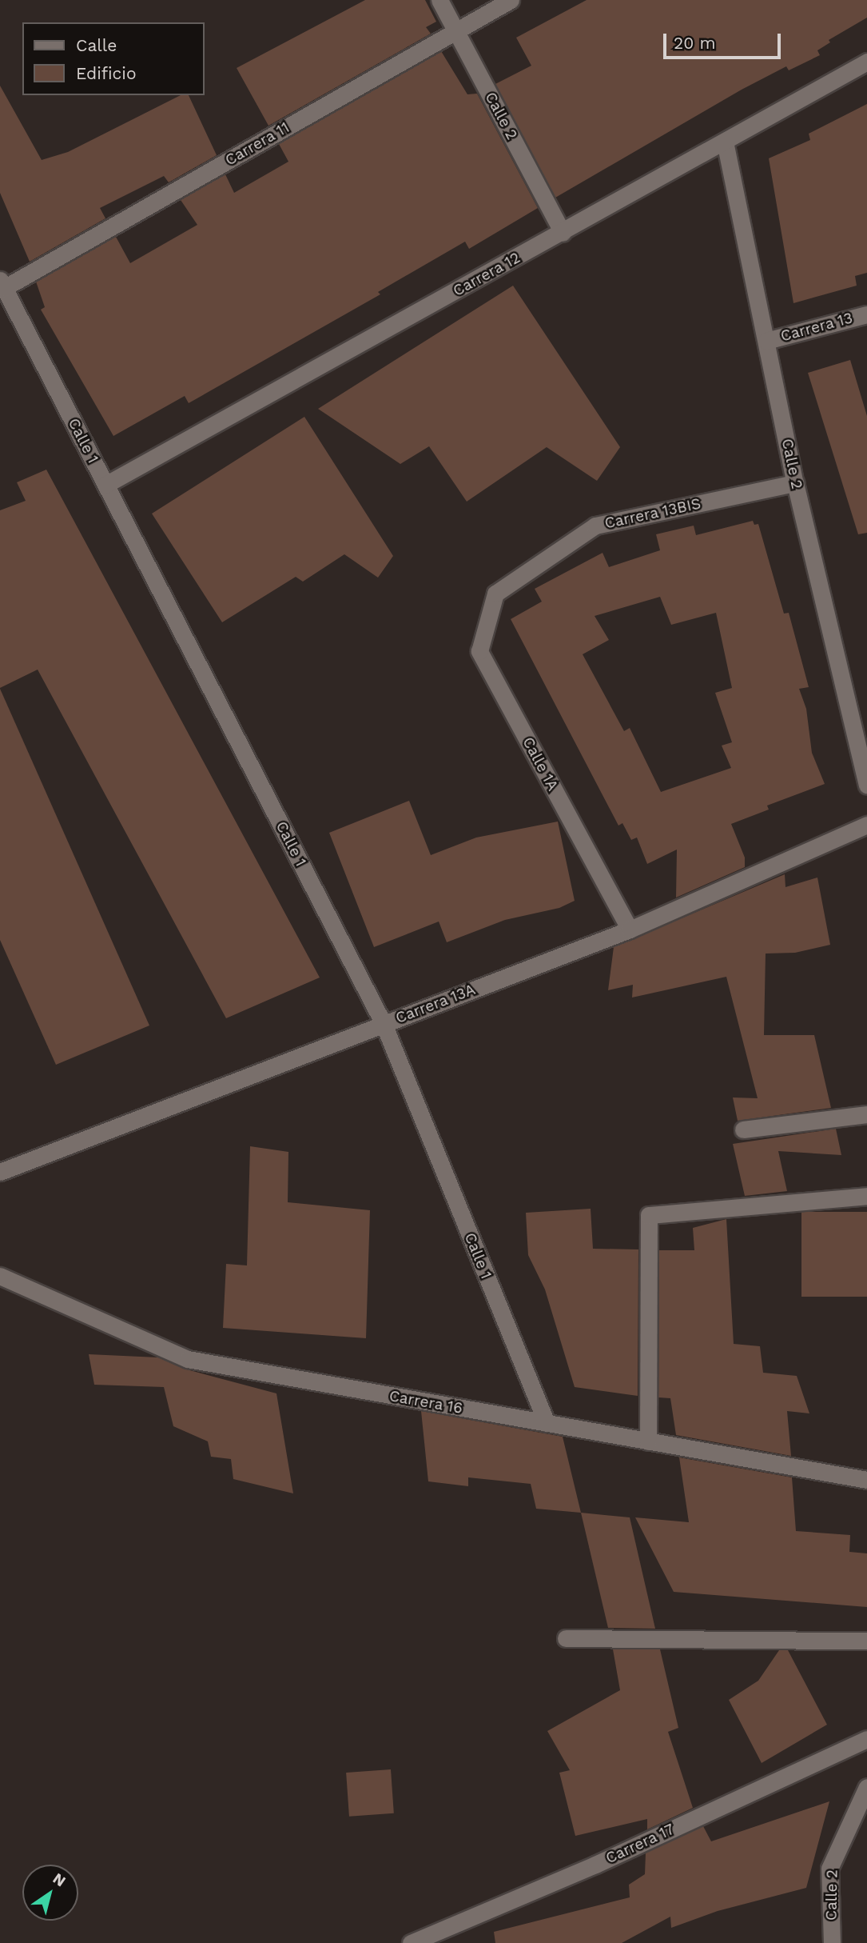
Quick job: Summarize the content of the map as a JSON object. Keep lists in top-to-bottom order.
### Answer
{
  "streets": {
    "street": [
      "Calle 2",
      "Carrera 11",
      "Carrera 12",
      "Carrera 13",
      "Calle 1",
      "Carrera 13BIS",
      "Calle 1A",
      "Carrera 13A",
      "Carrera 16",
      "Carrera 17"
    ]
  },
  "crossings": [
    ["Calle 2", "Carrera 11"],
    ["Calle 2", "Carrera 12"],
    ["Calle 2", "Carrera 13"],
    ["Calle 2", "Carrera 13BIS"],
    ["Carrera 11", "Calle 1"],
    ["Carrera 12", "Calle 1"],
    ["Calle 1", "Carrera 13A"],
    ["Calle 1", "Carrera 16"],
    ["Carrera 13BIS", "Calle 1A"],
    ["Calle 1A", "Carrera 13A"]
  ],
  "legend": ["Calle", "Edificio"],
  "scale_bar": "20 m",
  "north": "top right"
}
